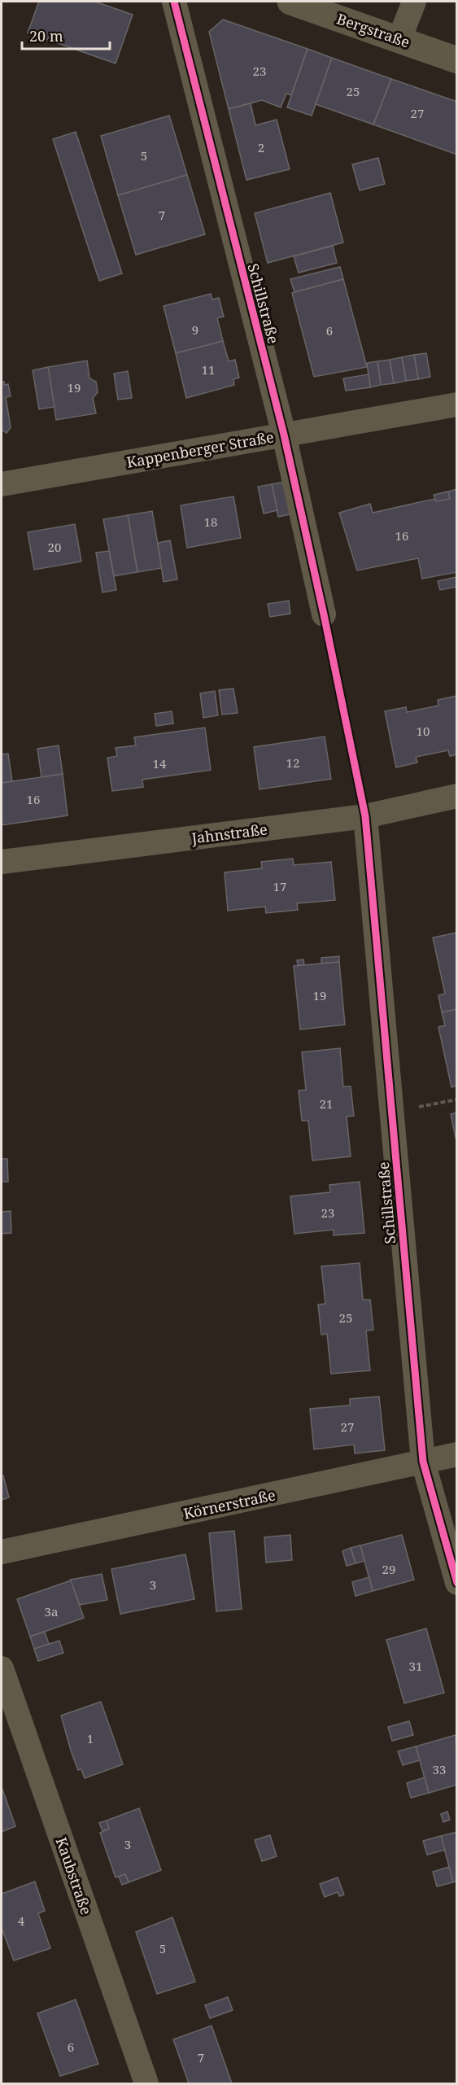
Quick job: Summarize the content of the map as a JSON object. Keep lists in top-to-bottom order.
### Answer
{
  "streets": {
    "street": [
      "Bergstraße",
      "Schillstraße",
      "Kappenberger Straße",
      "Jahnstraße",
      "Körnerstraße",
      "Kaubstraße"
    ]
  },
  "crossings": [
    ["Schillstraße", "Kappenberger Straße"],
    ["Schillstraße", "Jahnstraße"],
    ["Schillstraße", "Körnerstraße"]
  ],
  "house_numbers": [
    "23",
    "25",
    "27",
    "2",
    "5",
    "7",
    "9",
    "6",
    "11",
    "19",
    "18",
    "16",
    "20",
    "10",
    "12",
    "14",
    "16",
    "17",
    "19",
    "21",
    "23",
    "25",
    "27",
    "29",
    "3",
    "3a",
    "31",
    "1",
    "33",
    "3",
    "4",
    "5",
    "6",
    "7"
  ],
  "scale_bar": "20 m"
}
